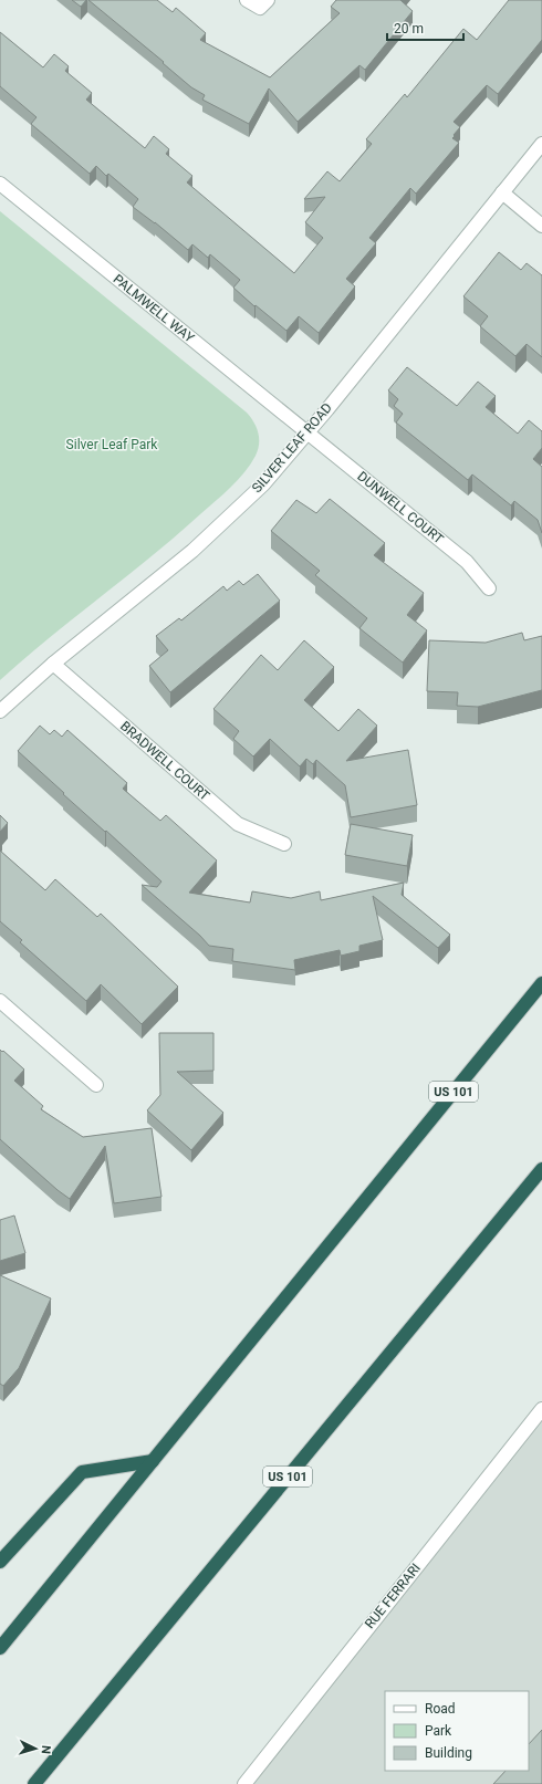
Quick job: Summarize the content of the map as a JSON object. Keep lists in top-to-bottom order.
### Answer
{
  "streets": {
    "highway": ["US 101"],
    "street": [
      "PALMWELL WAY",
      "SILVER LEAF ROAD",
      "DUNWELL COURT",
      "BRADWELL COURT",
      "RUE FERRARI"
    ]
  },
  "crossings": [
    ["PALMWELL WAY", "SILVER LEAF ROAD"],
    ["PALMWELL WAY", "DUNWELL COURT"],
    ["SILVER LEAF ROAD", "DUNWELL COURT"],
    ["SILVER LEAF ROAD", "BRADWELL COURT"]
  ],
  "parks": ["Silver Leaf Park"],
  "legend": ["Road", "Park", "Building"],
  "scale_bar": "20 m",
  "north": "right"
}
